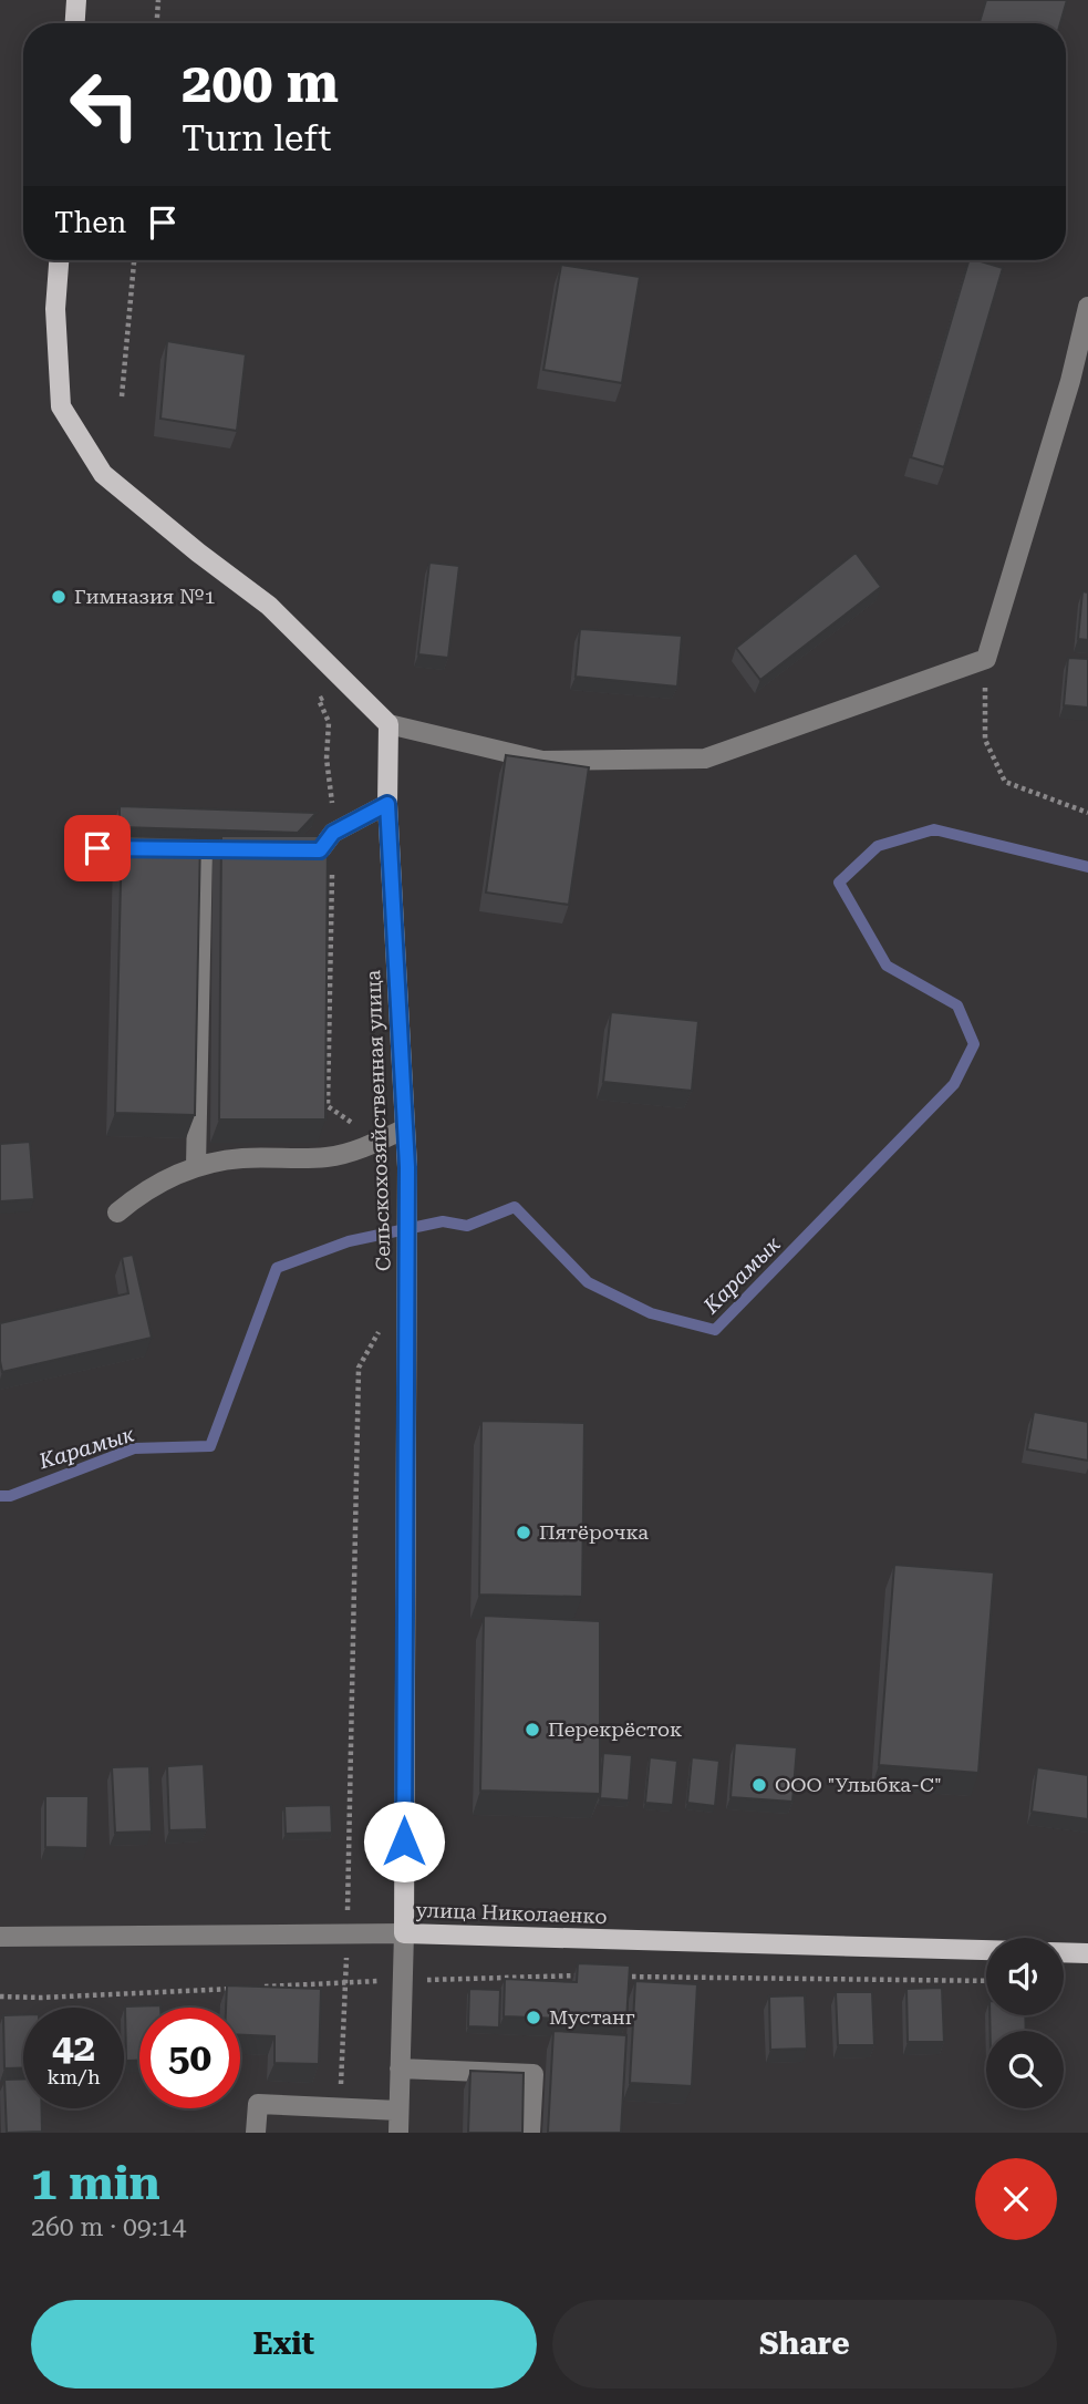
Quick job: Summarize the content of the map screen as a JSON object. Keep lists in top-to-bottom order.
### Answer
{
  "streets": {
    "main road": ["Сельскохозяйственная улица", "улица Николаенко"]
  },
  "crossings": [
    ["Сельскохозяйственная улица", "улица Николаенко"]
  ],
  "water": ["Карамык"],
  "places": [
    "Гимназия №1",
    "Пятёрочка",
    "Перекрёсток",
    "ООО \"Улыбка-С\"",
    "Мустанг"
  ],
  "page": {
    "turn": ["200 m", "Turn left"],
    "then": "Then",
    "speed": "42 km/h",
    "limit": "50",
    "heading": ["1 min", "260 m · 09:14"],
    "buttons": ["Exit", "Share"]
  }
}
